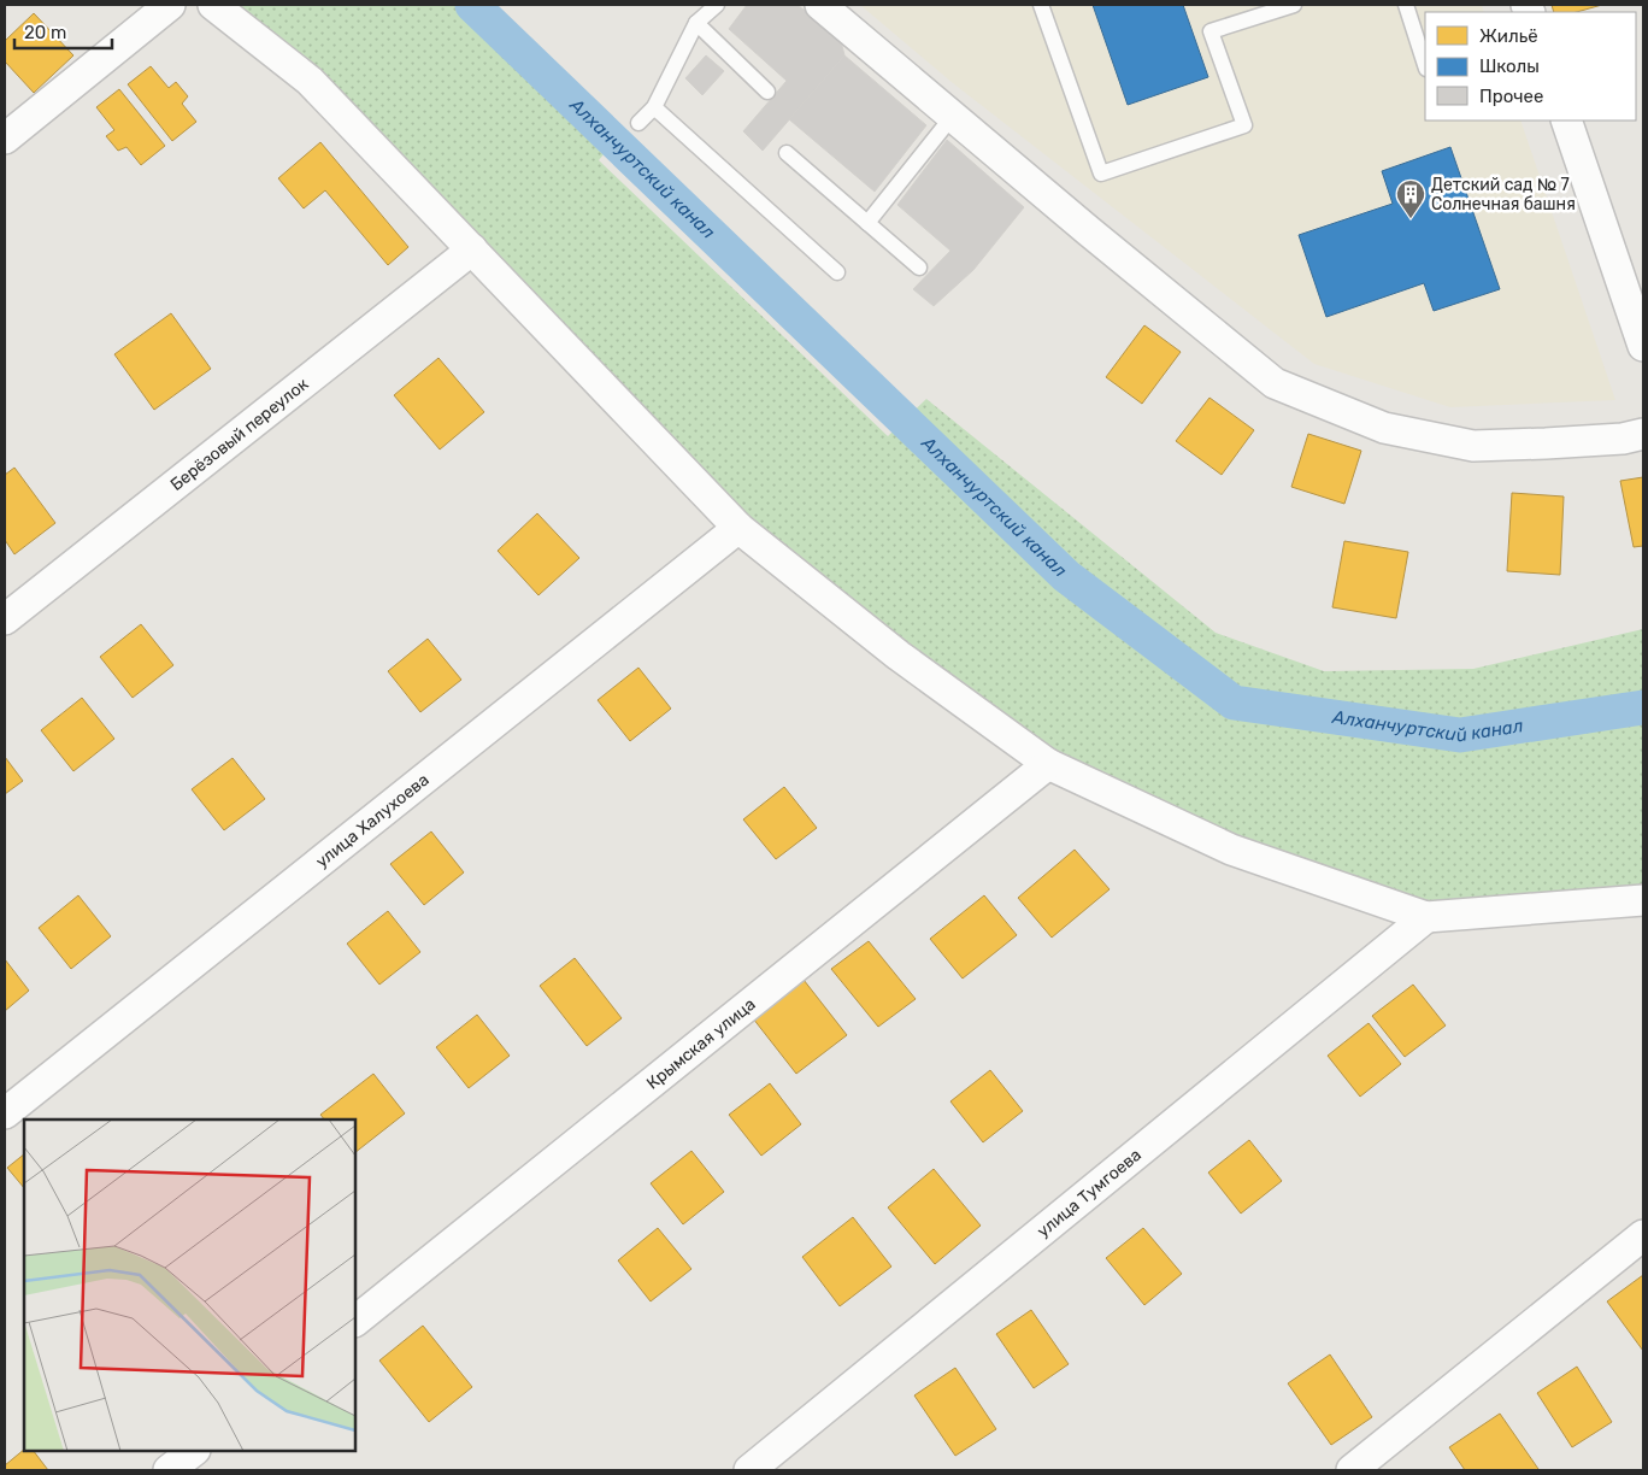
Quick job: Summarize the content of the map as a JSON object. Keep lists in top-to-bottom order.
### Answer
{
  "streets": {
    "street": [
      "Берёзовый переулок",
      "улица Халухоева",
      "Крымская улица",
      "улица Тумгоева"
    ]
  },
  "water": ["Алханчуртский канал"],
  "places": {
    "building": ["Детский сад № 7 Солнечная башня"]
  },
  "legend": ["Жильё", "Школы", "Прочее"],
  "scale_bar": "20 m"
}
